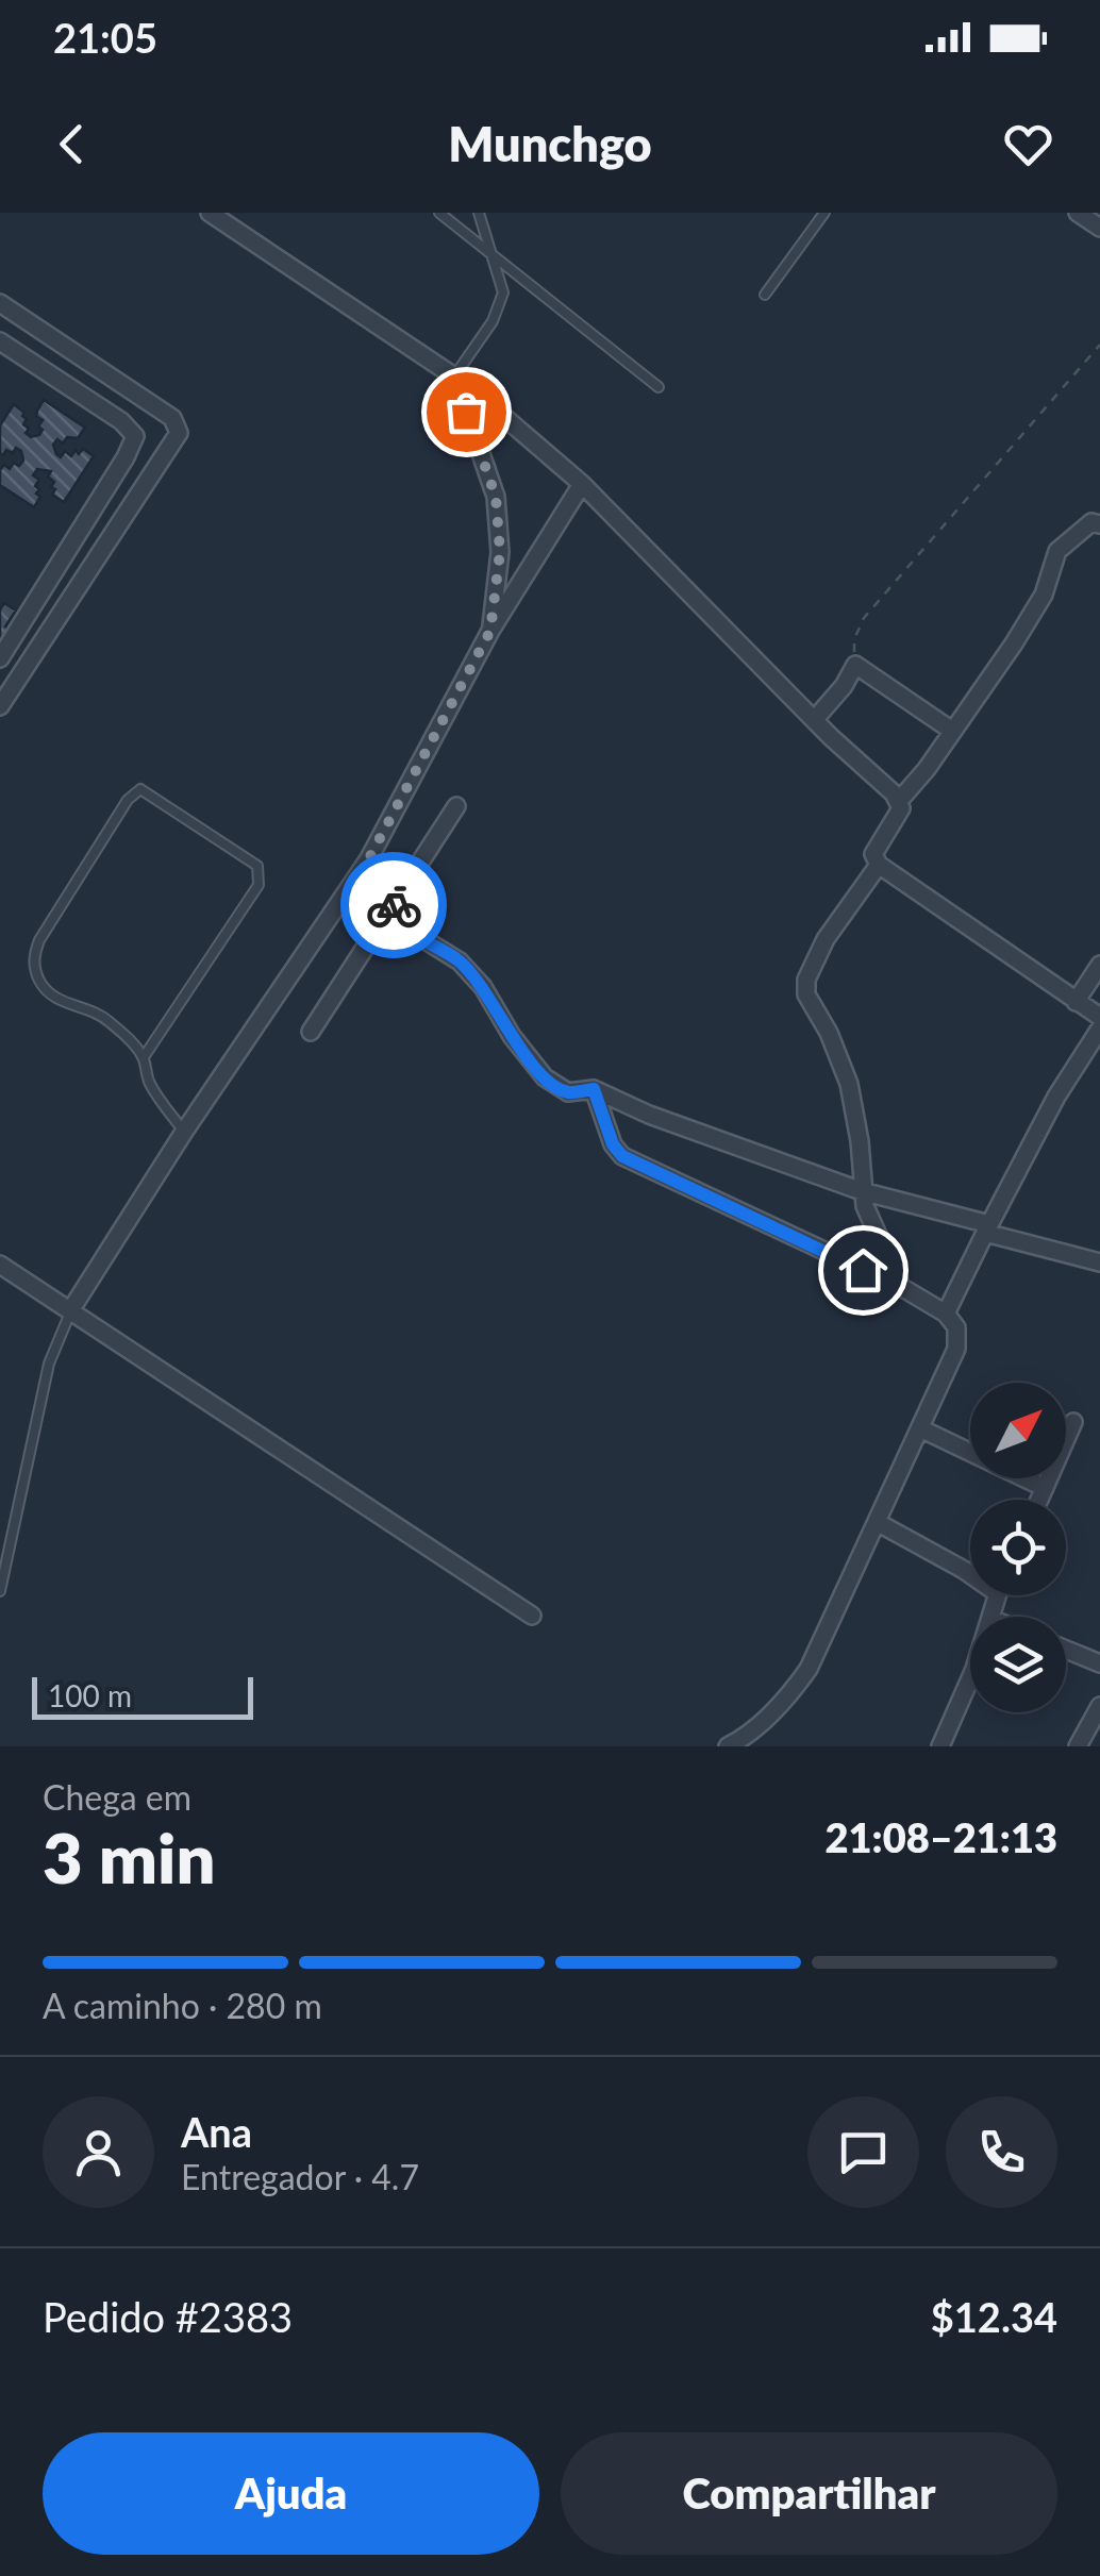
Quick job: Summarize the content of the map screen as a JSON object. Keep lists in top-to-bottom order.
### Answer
{
  "scale_bar": "100 m",
  "north": "top right",
  "page": {
    "status": "21:05",
    "header": "Munchgo",
    "scale": "100 m",
    "heading": ["3 min", "Chega em", "21:08–21:13"],
    "panel": [
      "Ana",
      "Entregador · 4.7",
      "Pedido #2383",
      "$12.34"
    ],
    "bar": "A caminho · 280 m",
    "buttons": ["Ajuda", "Compartilhar"]
  }
}
